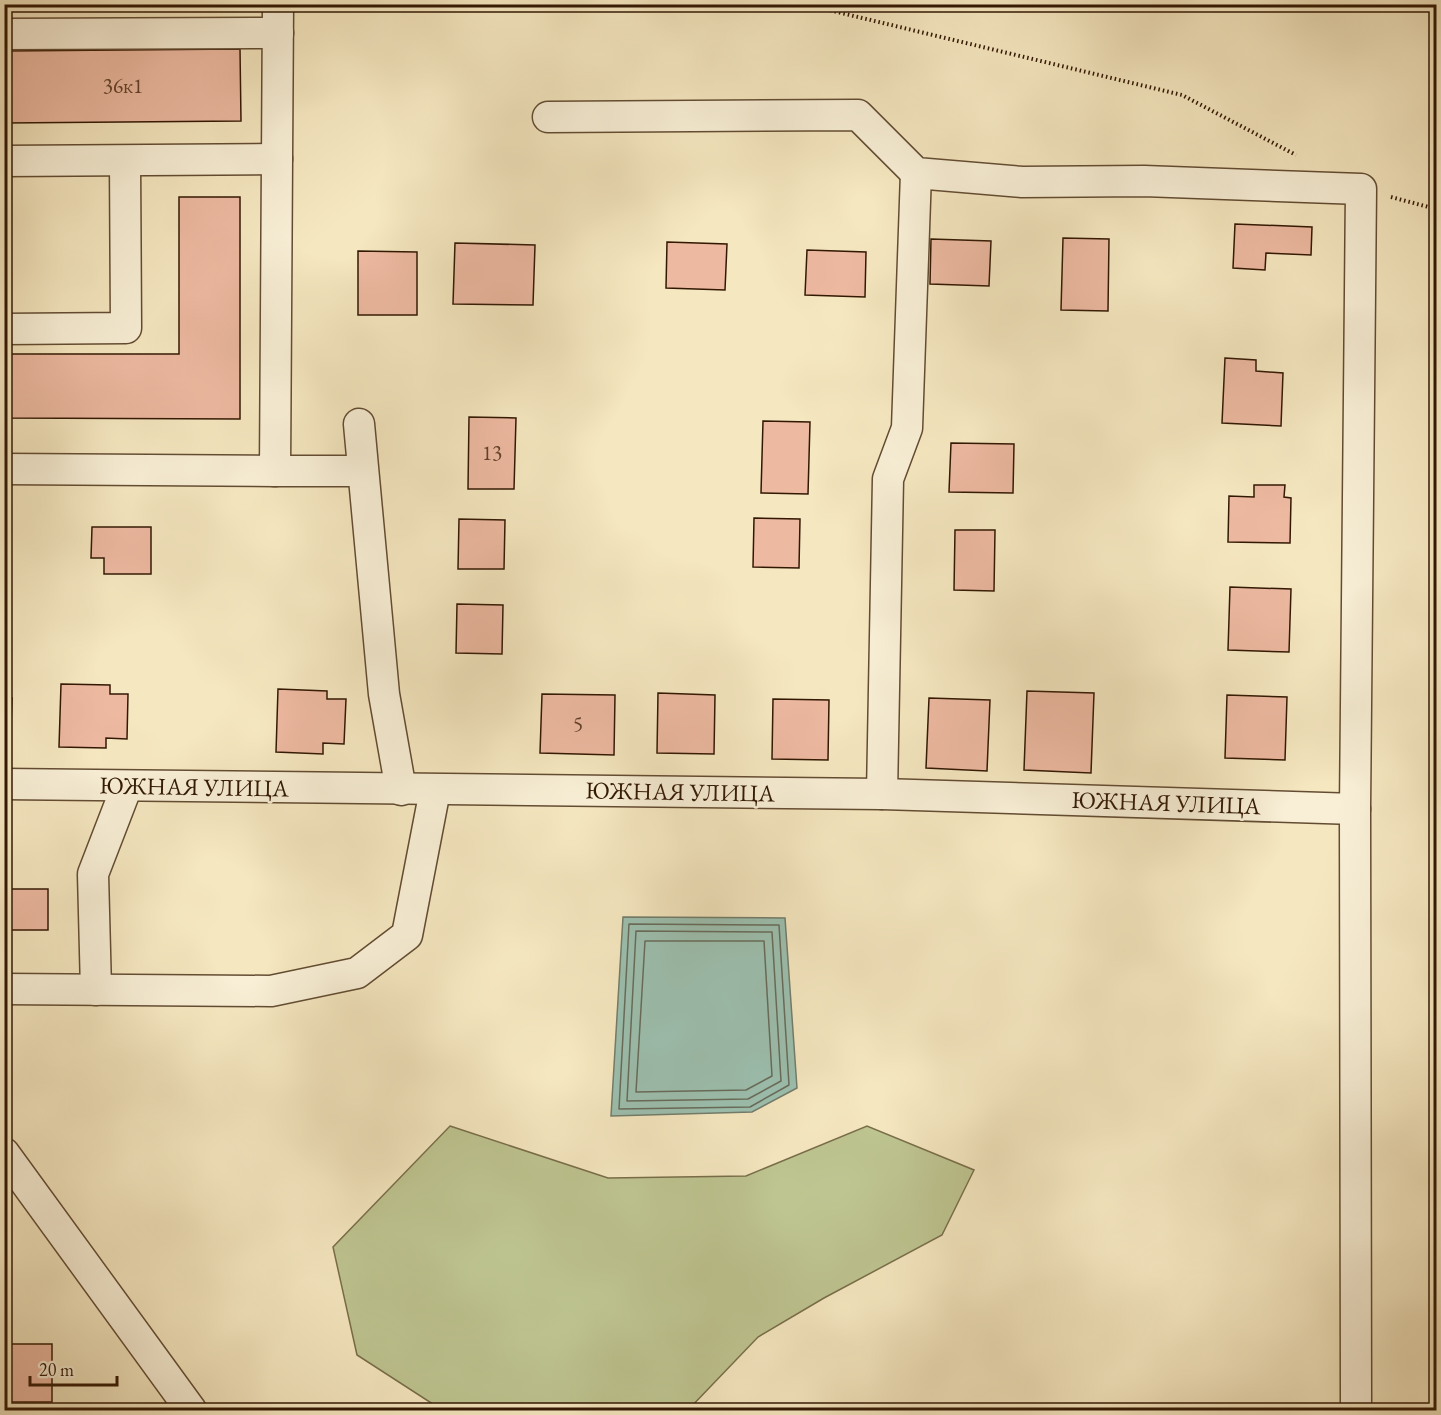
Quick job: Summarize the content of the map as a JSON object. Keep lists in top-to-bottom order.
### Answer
{
  "streets": {
    "street": ["ЮЖНАЯ УЛИЦА"]
  },
  "house_numbers": ["36к1", "13", "5"],
  "scale_bar": "20 m"
}
